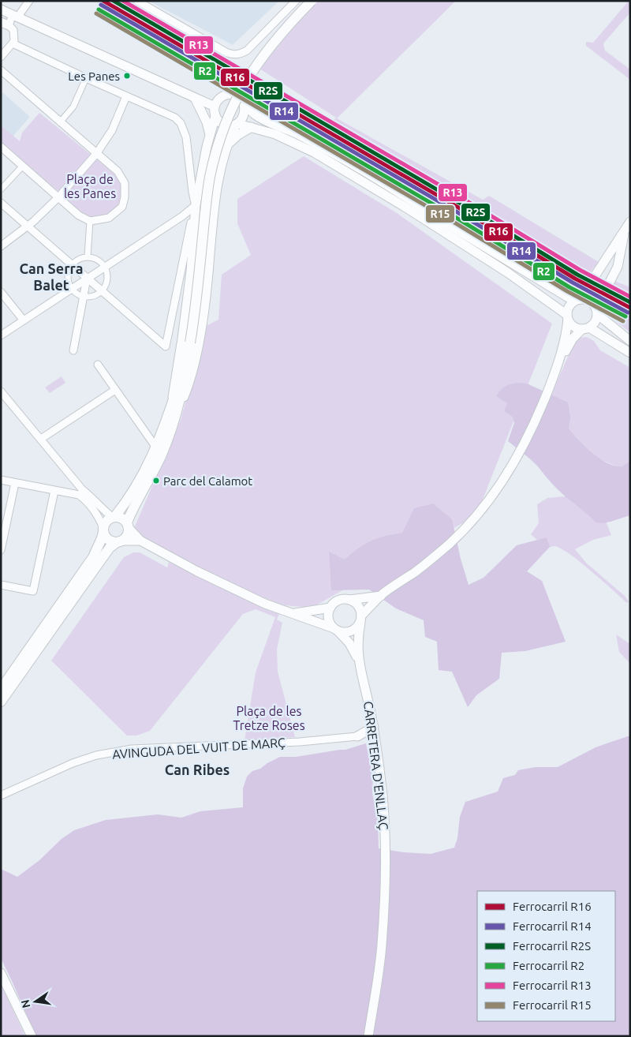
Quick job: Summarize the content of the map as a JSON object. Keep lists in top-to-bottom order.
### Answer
{
  "streets": {
    "street": ["AVINGUDA DEL VUIT DE MARÇ", "CARRETERA D'ENLLAÇ"]
  },
  "districts": ["Can Serra Balet", "Can Ribes"],
  "parks": ["Plaça de les Panes", "Plaça de les Tretze Roses"],
  "places": ["Les Panes", "Parc del Calamot"],
  "lines": [
    "rail line R16",
    "rail line R2S",
    "rail line R13",
    "rail line R14",
    "rail line R2",
    "rail line R15"
  ],
  "legend": [
    "Ferrocarril R16",
    "Ferrocarril R14",
    "Ferrocarril R2S",
    "Ferrocarril R2",
    "Ferrocarril R13",
    "Ferrocarril R15"
  ],
  "north": "left"
}
